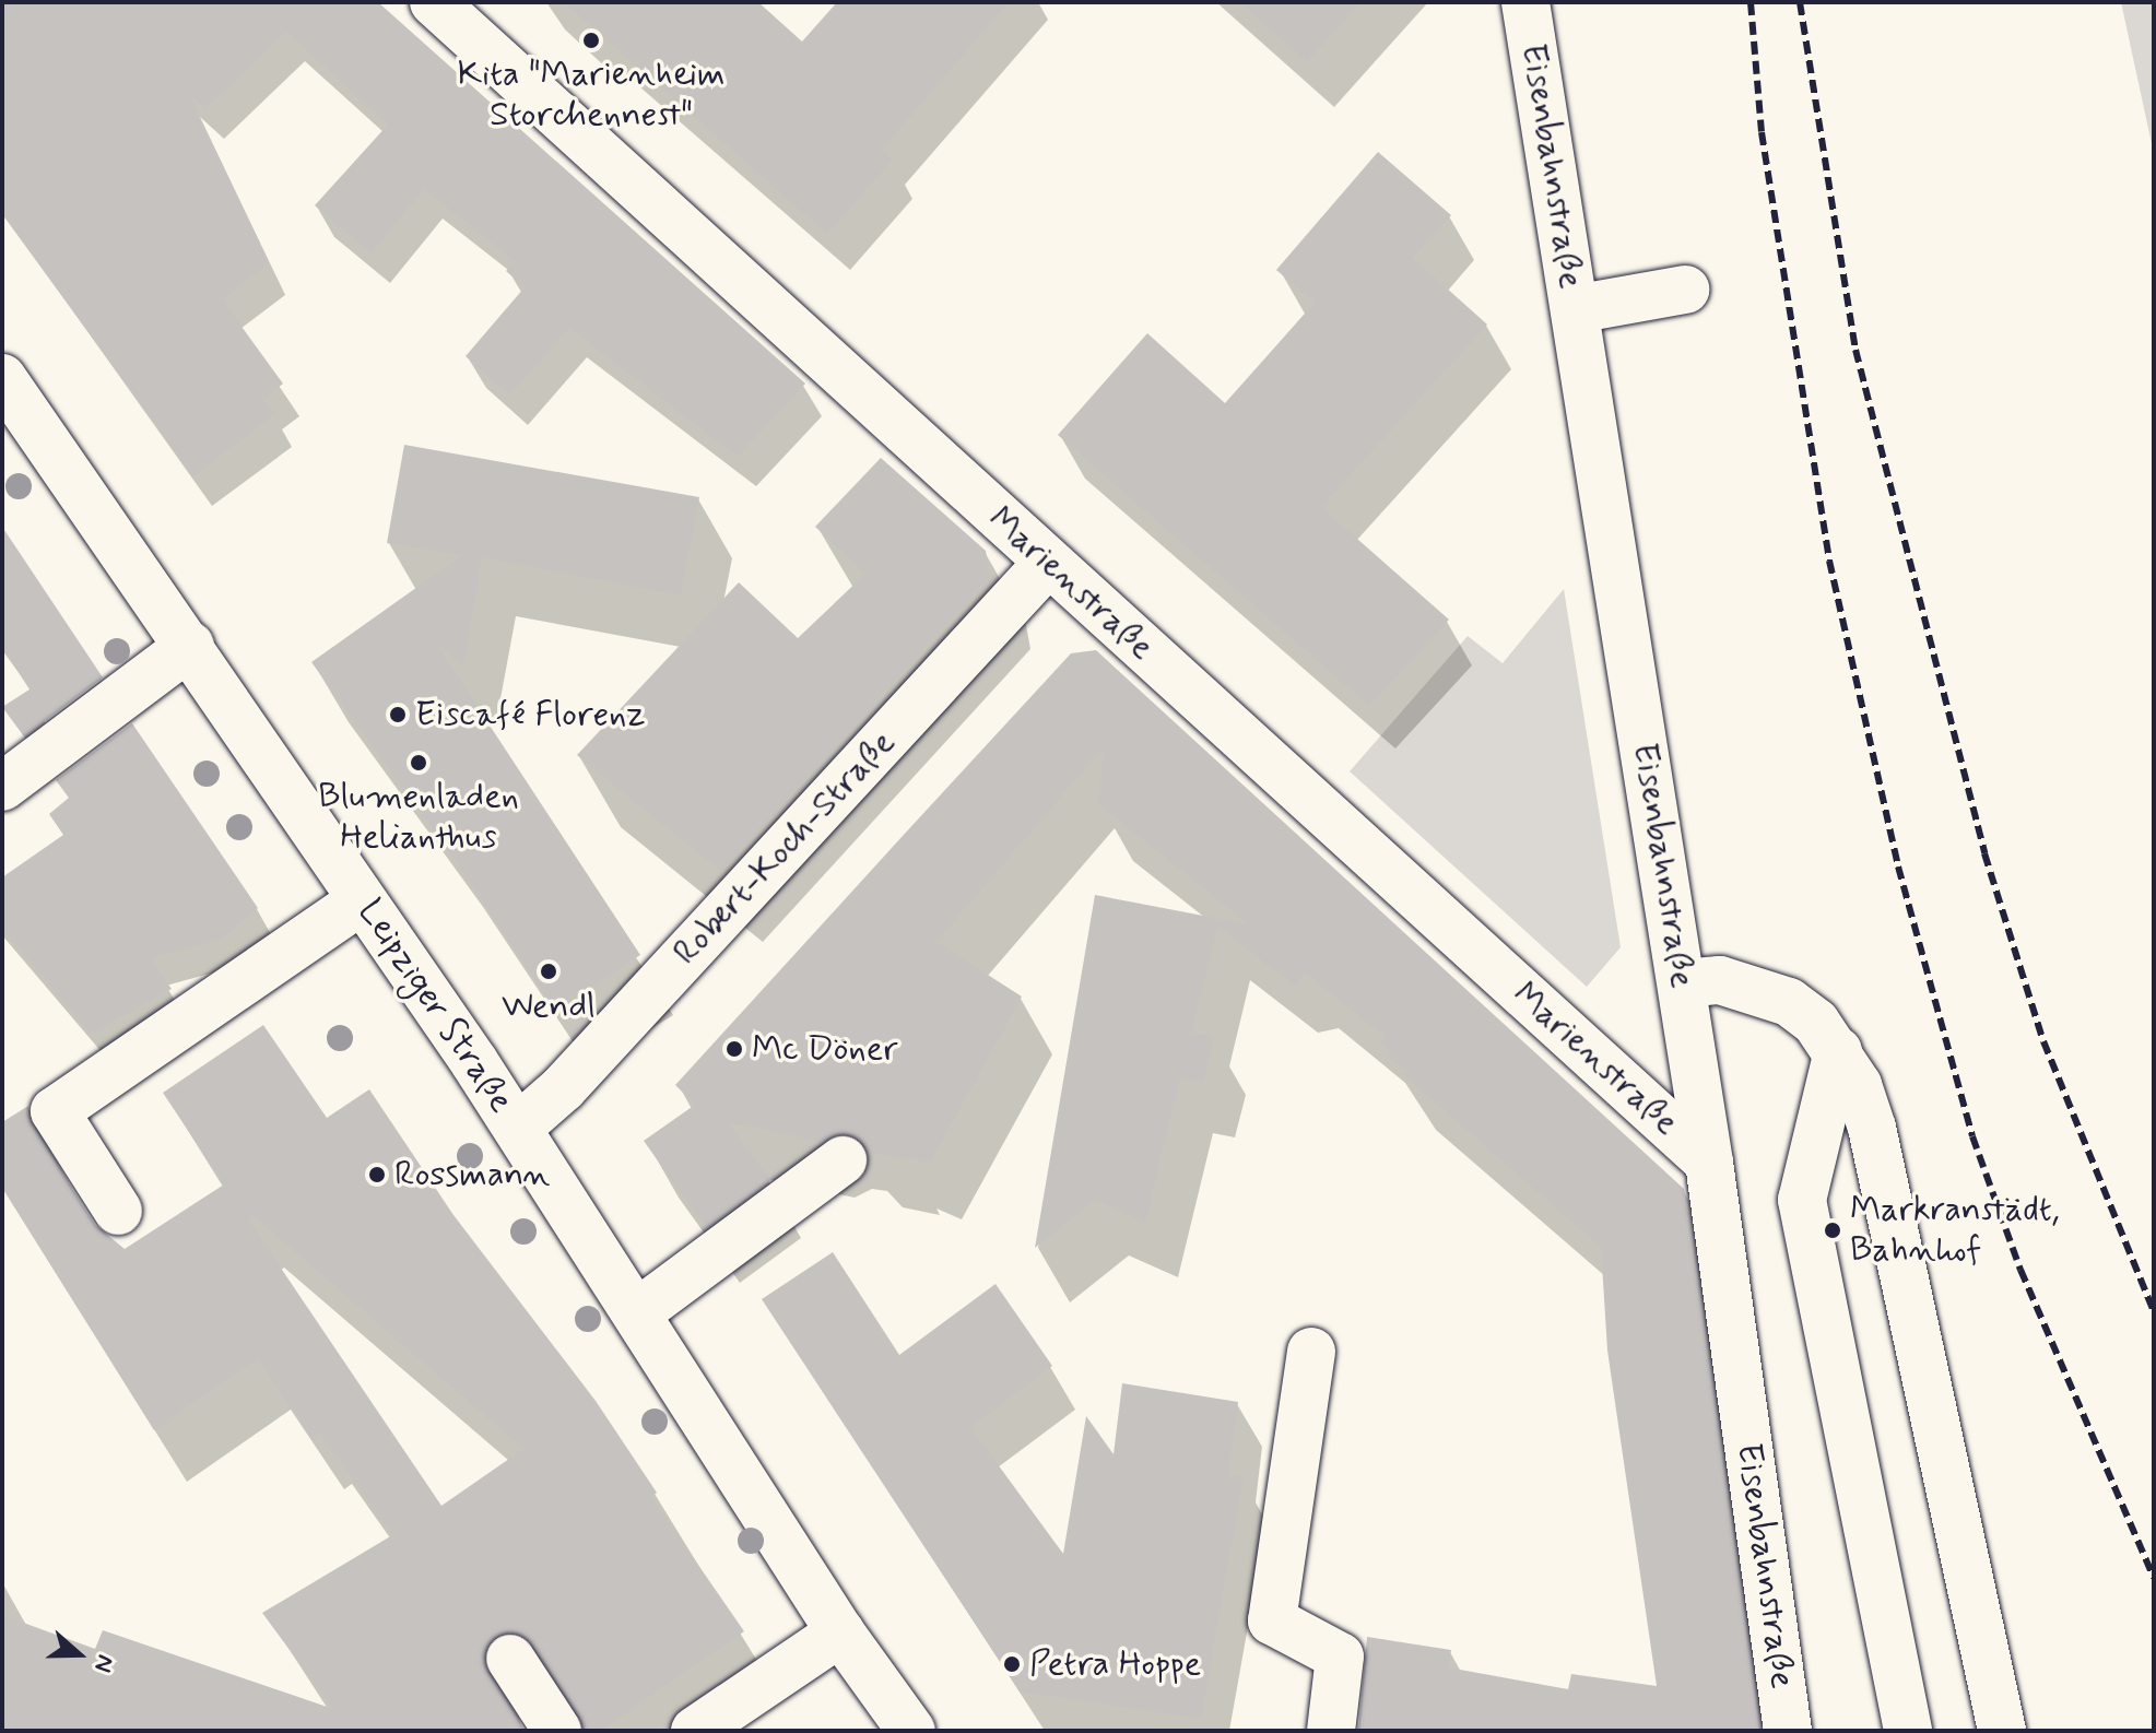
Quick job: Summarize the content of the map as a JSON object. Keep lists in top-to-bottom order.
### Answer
{
  "streets": {
    "street": [
      "Eisenbahnstraße",
      "Marienstraße",
      "Robert-Koch-Straße",
      "Leipziger Straße"
    ]
  },
  "crossings": [
    ["Eisenbahnstraße", "Marienstraße"],
    ["Marienstraße", "Robert-Koch-Straße"],
    ["Robert-Koch-Straße", "Leipziger Straße"]
  ],
  "places": [
    "Kita \"Marienheim Storchennest\"",
    "Eiscafé Florenz",
    "Blumenladen Helianthus",
    "Wendl",
    "Mc Döner",
    "Rossmann",
    "Markranstädt, Bahnhof",
    "Petra Hoppe"
  ],
  "north": "right"
}
